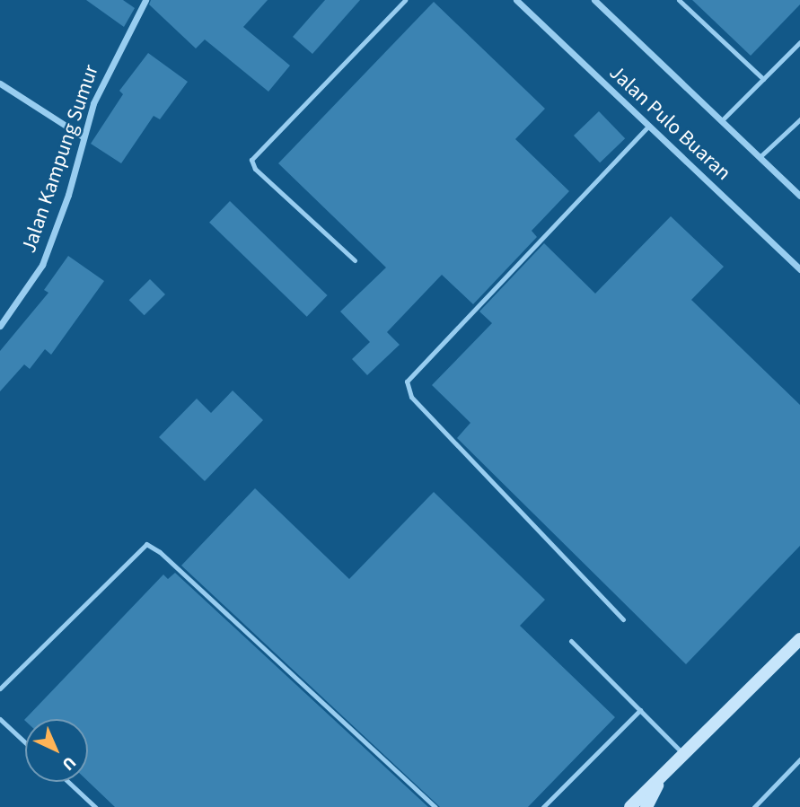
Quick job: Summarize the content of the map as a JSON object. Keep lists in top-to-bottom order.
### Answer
{
  "streets": {
    "street": ["Jalan Pulo Buaran", "Jalan Kampung Sumur"]
  },
  "north": "bottom right"
}
